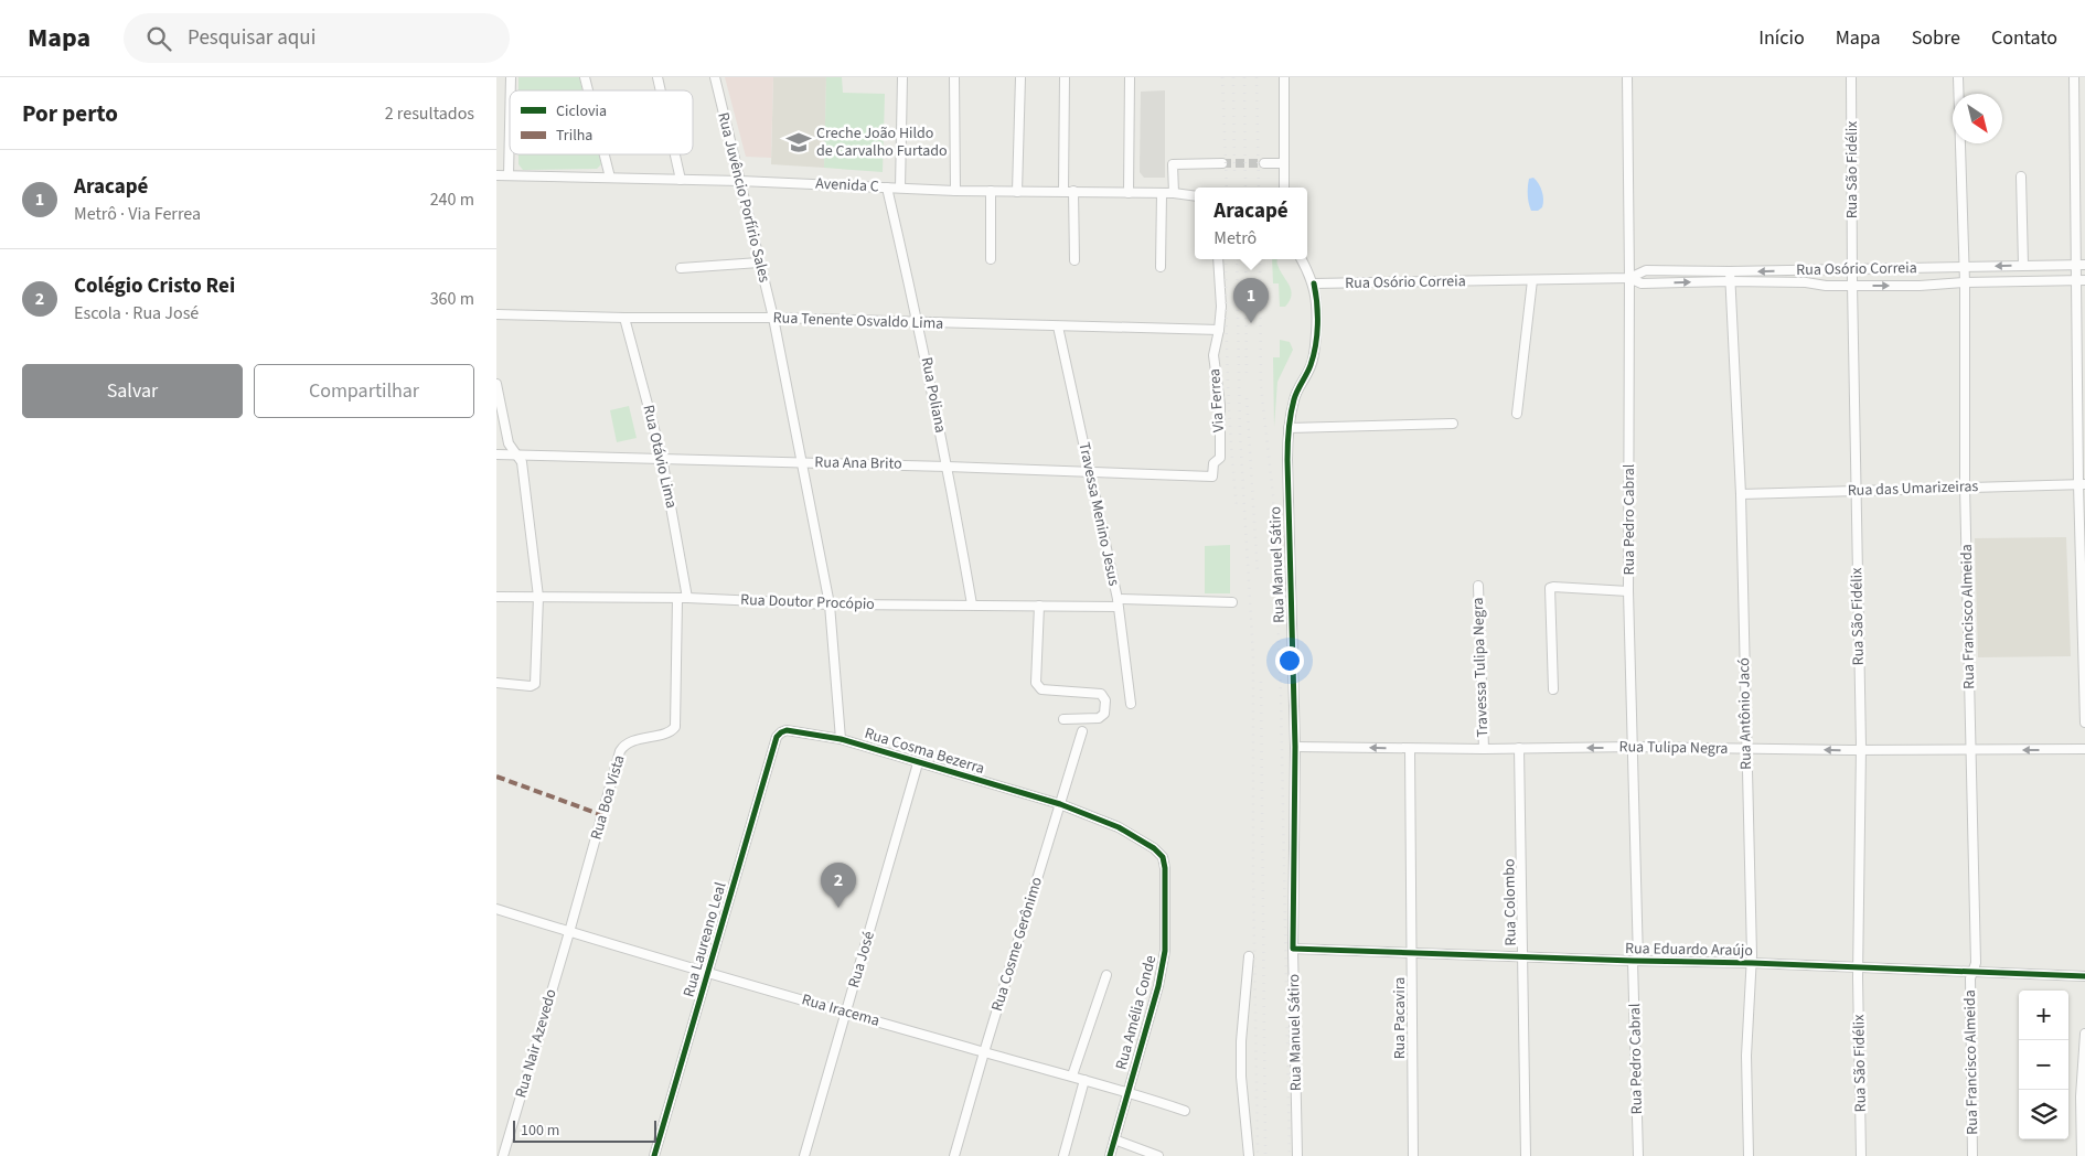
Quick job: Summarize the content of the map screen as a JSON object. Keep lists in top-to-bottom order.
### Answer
{
  "streets": {
    "street": [
      "Rua São Fidélix",
      "Avenida C",
      "Rua Juvêncio Porfírio Sales",
      "Rua Osório Correia",
      "Rua Tenente Osvaldo Lima",
      "Rua Poliana",
      "Via Ferrea",
      "Rua Otávio Lima",
      "Rua Ana Brito",
      "Rua das Umarizeiras",
      "Travessa Menino Jesus",
      "Rua Pedro Cabral",
      "Rua Manuel Sátiro",
      "Rua Doutor Procópio",
      "Rua Francisco Almeida",
      "Travessa Tulipa Negra",
      "Rua Antônio Jacó",
      "Rua Tulipa Negra",
      "Rua Cosma Bezerra",
      "Rua Boa Vista",
      "Rua Colombo",
      "Rua Laureano Leal",
      "Rua Cosme Gerônimo",
      "Rua Eduardo Araújo",
      "Rua José",
      "Rua Iracema",
      "Rua Amélia Conde",
      "Rua Pacavira",
      "Rua Nair Azevedo"
    ]
  },
  "crossings": [
    ["Rua São Fidélix", "Rua Osório Correia"],
    ["Rua São Fidélix", "Rua das Umarizeiras"],
    ["Rua São Fidélix", "Rua Tulipa Negra"],
    ["Rua São Fidélix", "Rua Eduardo Araújo"],
    ["Avenida C", "Rua Juvêncio Porfírio Sales"],
    ["Avenida C", "Rua Poliana"],
    ["Rua Juvêncio Porfírio Sales", "Rua Tenente Osvaldo Lima"],
    ["Rua Juvêncio Porfírio Sales", "Rua Ana Brito"],
    ["Rua Juvêncio Porfírio Sales", "Rua Doutor Procópio"],
    ["Rua Juvêncio Porfírio Sales", "Rua Cosma Bezerra"],
    ["Rua Osório Correia", "Rua Pedro Cabral"],
    ["Rua Osório Correia", "Rua Manuel Sátiro"],
    ["Rua Osório Correia", "Rua Francisco Almeida"],
    ["Rua Osório Correia", "Rua Antônio Jacó"],
    ["Rua Tenente Osvaldo Lima", "Rua Poliana"],
    ["Rua Tenente Osvaldo Lima", "Via Ferrea"],
    ["Rua Tenente Osvaldo Lima", "Rua Otávio Lima"],
    ["Rua Tenente Osvaldo Lima", "Travessa Menino Jesus"],
    ["Rua Poliana", "Rua Ana Brito"],
    ["Rua Poliana", "Rua Doutor Procópio"],
    ["Via Ferrea", "Rua Ana Brito"],
    ["Rua Otávio Lima", "Rua Ana Brito"],
    ["Rua Otávio Lima", "Rua Doutor Procópio"],
    ["Rua Ana Brito", "Travessa Menino Jesus"],
    ["Rua das Umarizeiras", "Rua Francisco Almeida"],
    ["Rua das Umarizeiras", "Rua Antônio Jacó"],
    ["Travessa Menino Jesus", "Rua Doutor Procópio"],
    ["Rua Pedro Cabral", "Rua Tulipa Negra"],
    ["Rua Pedro Cabral", "Rua Eduardo Araújo"],
    ["Rua Manuel Sátiro", "Rua Tulipa Negra"],
    ["Rua Manuel Sátiro", "Rua Eduardo Araújo"],
    ["Rua Doutor Procópio", "Rua Boa Vista"],
    ["Rua Francisco Almeida", "Rua Tulipa Negra"],
    ["Rua Francisco Almeida", "Rua Eduardo Araújo"],
    ["Travessa Tulipa Negra", "Rua Tulipa Negra"],
    ["Rua Antônio Jacó", "Rua Tulipa Negra"],
    ["Rua Antônio Jacó", "Rua Eduardo Araújo"],
    ["Rua Tulipa Negra", "Rua Colombo"],
    ["Rua Tulipa Negra", "Rua Pacavira"],
    ["Rua Cosma Bezerra", "Rua Laureano Leal"],
    ["Rua Cosma Bezerra", "Rua Cosme Gerônimo"],
    ["Rua Cosma Bezerra", "Rua José"],
    ["Rua Cosma Bezerra", "Rua Amélia Conde"],
    ["Rua Boa Vista", "Rua Iracema"],
    ["Rua Boa Vista", "Rua Nair Azevedo"],
    ["Rua Colombo", "Rua Eduardo Araújo"],
    ["Rua Laureano Leal", "Rua Iracema"],
    ["Rua Cosme Gerônimo", "Rua Iracema"],
    ["Rua Cosme Gerônimo", "Rua Amélia Conde"],
    ["Rua Eduardo Araújo", "Rua Pacavira"],
    ["Rua José", "Rua Iracema"],
    ["Rua Iracema", "Rua Amélia Conde"],
    ["Rua Iracema", "Rua Nair Azevedo"]
  ],
  "one_way": ["Rua Tulipa Negra"],
  "places": {
    "school or university": ["Creche João Hildo de Carvalho Furtado"]
  },
  "legend": ["Ciclovia", "Trilha"],
  "scale_bar": "100 m",
  "north": "bottom right",
  "page": {
    "header": "Mapa",
    "search": "Pesquisar aqui",
    "nav": [
      "Início",
      "Mapa",
      "Sobre",
      "Contato"
    ],
    "heading": ["Por perto", "2 resultados"],
    "list": [
      {
        "mark": "1",
        "name": "Aracapé",
        "note": "Metrô · Via Ferrea",
        "value": "240 m"
      },
      {
        "mark": "2",
        "name": "Colégio Cristo Rei",
        "note": "Escola · Rua José",
        "value": "360 m"
      }
    ],
    "popup": ["Aracapé", "Metrô"],
    "pins": ["1", "2"],
    "buttons": ["Salvar", "Compartilhar"],
    "map_buttons": ["+", "−"],
    "scale": "100 m"
  }
}
